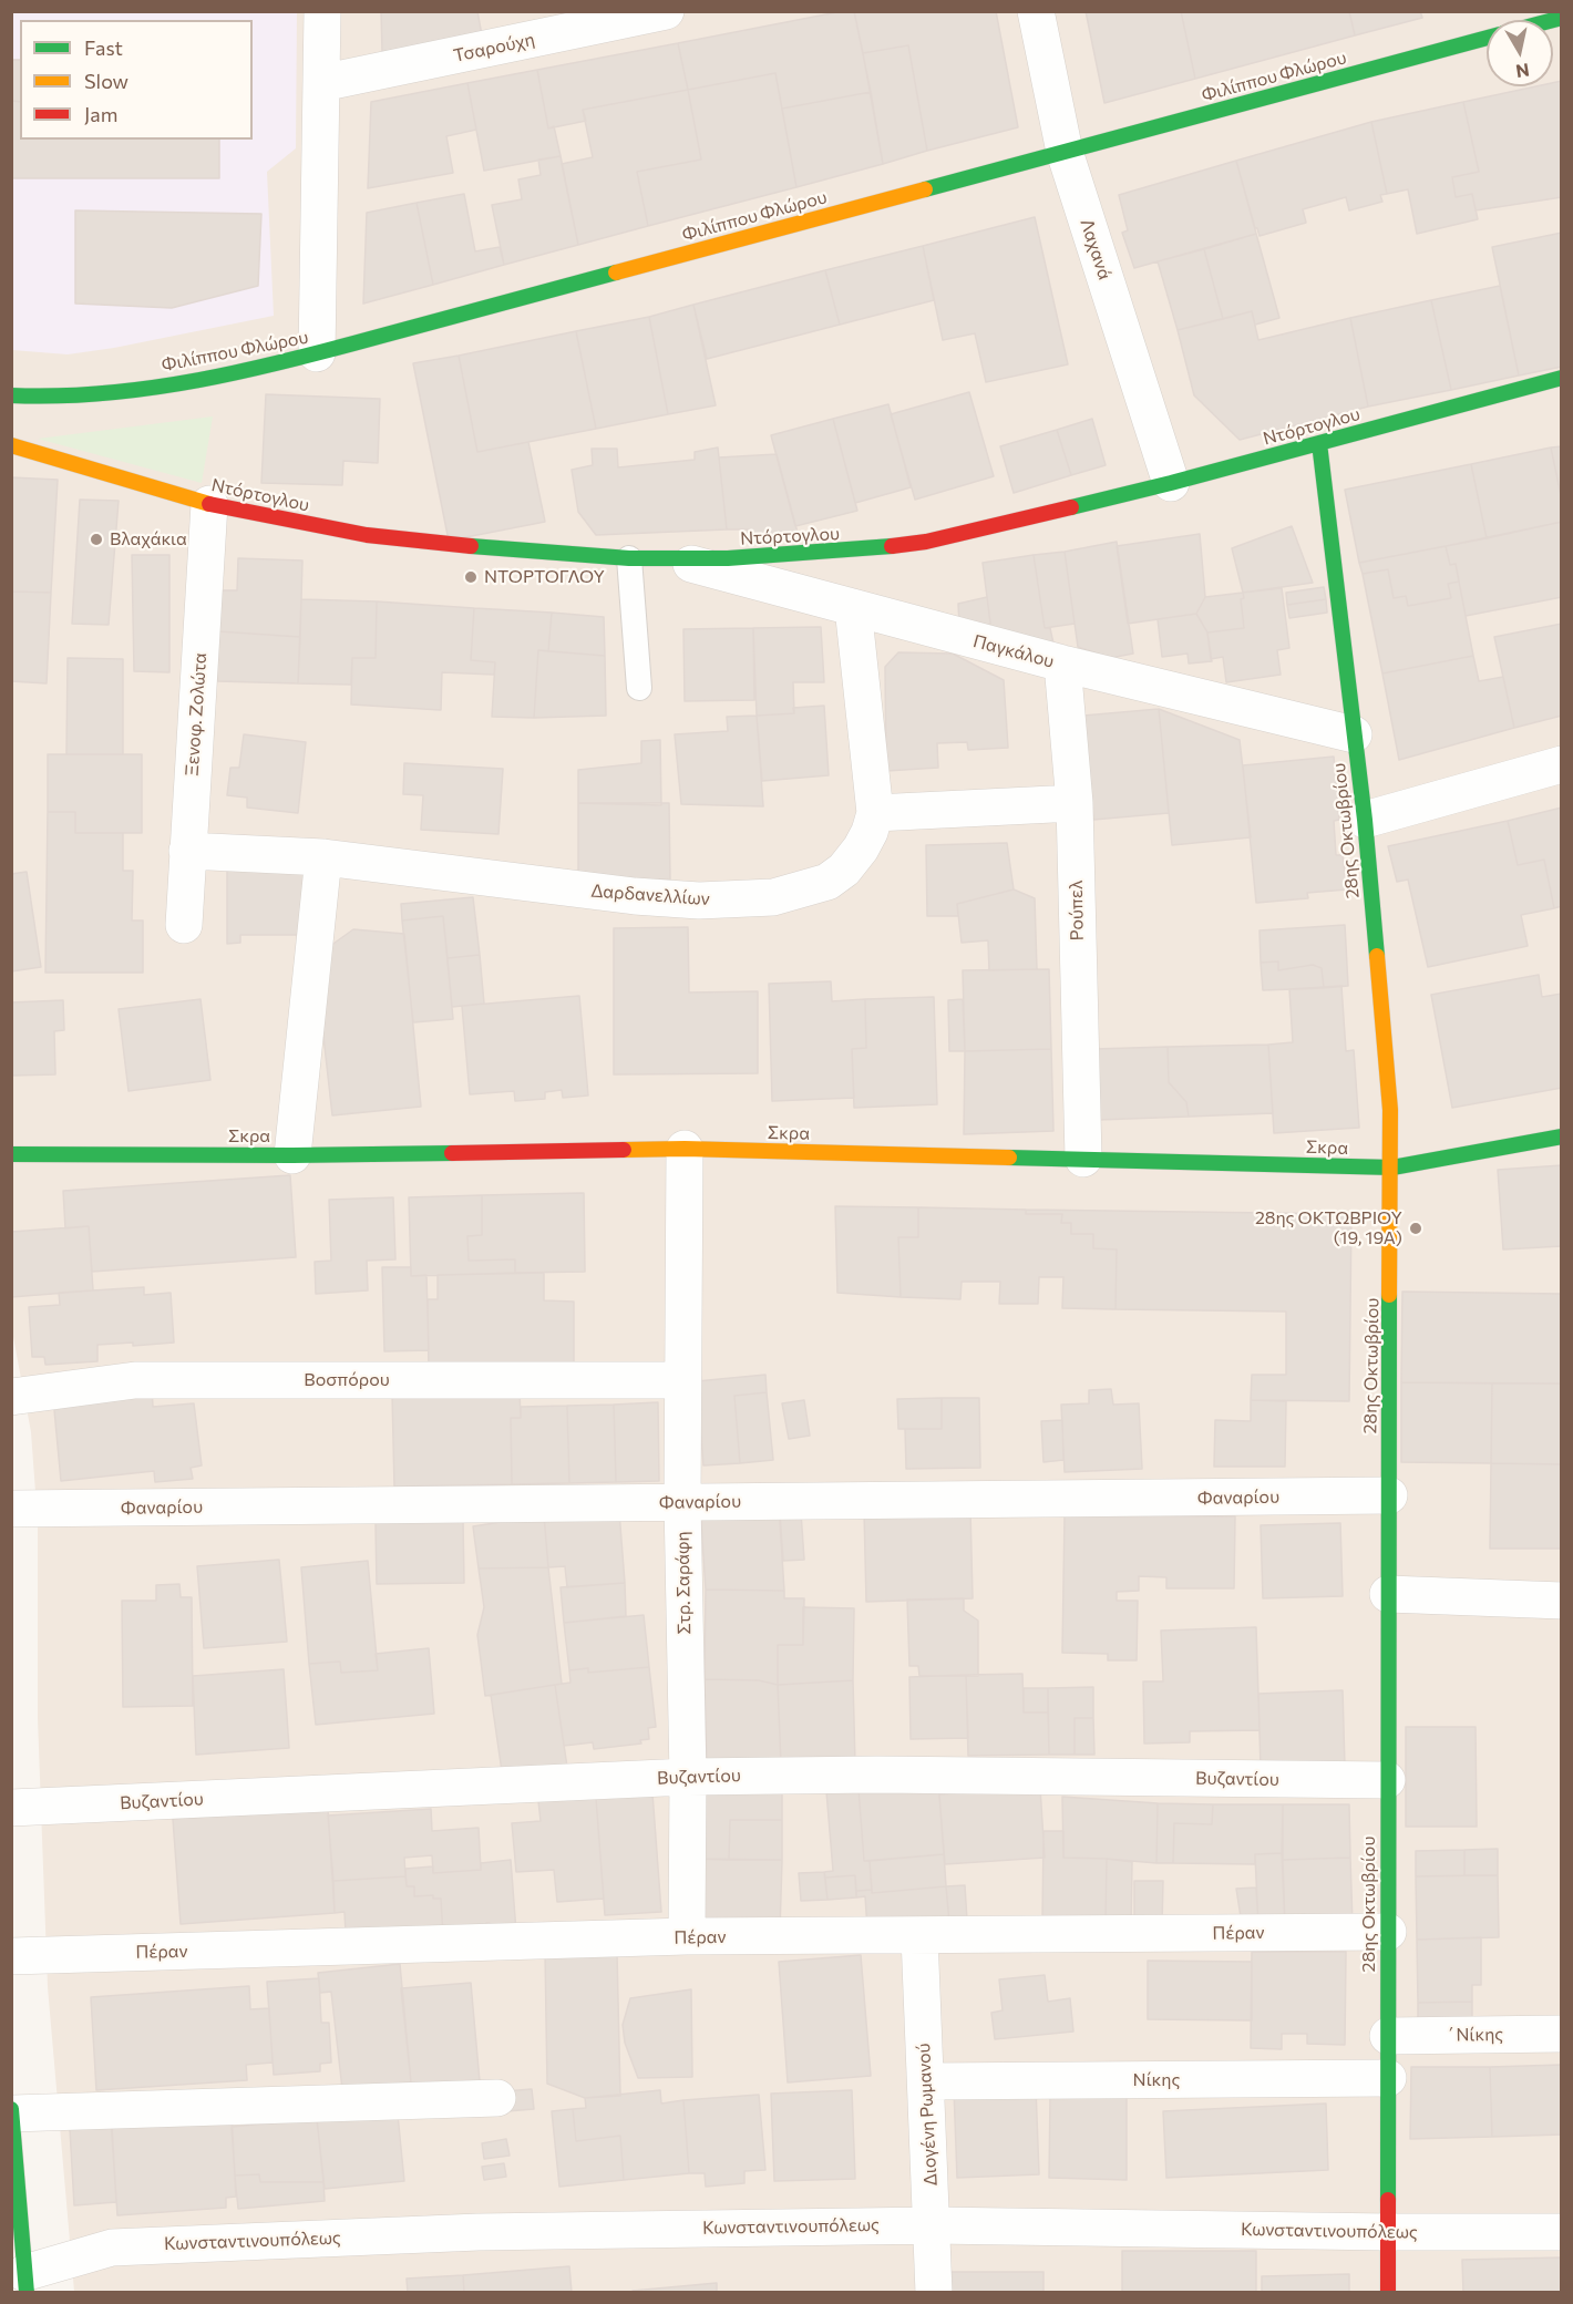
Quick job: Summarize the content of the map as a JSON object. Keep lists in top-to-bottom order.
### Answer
{
  "streets": {
    "street": [
      "Τσαρούχη",
      "Φιλίππου Φλώρου",
      "Λαχανά",
      "Ντόρτογλου",
      "Παγκάλου",
      "Ξενοφ. Ζολώτα",
      "28ης Οκτωβρίου",
      "Δαρδανελλίων",
      "Ρούπελ",
      "Σκρα",
      "Βοσπόρου",
      "Φαναρίου",
      "Στρ. Σαράφη",
      "Βυζαντίου",
      "Πέραν",
      "΄Νίκης",
      "Νίκης",
      "Διογένη Ρωμανού",
      "Κωνσταντινουπόλεως"
    ]
  },
  "crossings": [
    ["Φιλίππου Φλώρου", "Λαχανά"],
    ["Λαχανά", "Ντόρτογλου"],
    ["Ντόρτογλου", "Παγκάλου"],
    ["Ντόρτογλου", "Ξενοφ. Ζολώτα"],
    ["Ντόρτογλου", "28ης Οκτωβρίου"],
    ["Παγκάλου", "28ης Οκτωβρίου"],
    ["Παγκάλου", "Ρούπελ"],
    ["Ξενοφ. Ζολώτα", "Δαρδανελλίων"],
    ["28ης Οκτωβρίου", "Σκρα"],
    ["28ης Οκτωβρίου", "Φαναρίου"],
    ["28ης Οκτωβρίου", "Βυζαντίου"],
    ["28ης Οκτωβρίου", "Πέραν"],
    ["28ης Οκτωβρίου", "΄Νίκης"],
    ["28ης Οκτωβρίου", "Νίκης"],
    ["28ης Οκτωβρίου", "Κωνσταντινουπόλεως"],
    ["Ρούπελ", "Σκρα"],
    ["Σκρα", "Στρ. Σαράφη"],
    ["Βοσπόρου", "Στρ. Σαράφη"],
    ["Φαναρίου", "Στρ. Σαράφη"],
    ["Στρ. Σαράφη", "Βυζαντίου"],
    ["Στρ. Σαράφη", "Πέραν"],
    ["Πέραν", "Διογένη Ρωμανού"],
    ["Νίκης", "Διογένη Ρωμανού"],
    ["Διογένη Ρωμανού", "Κωνσταντινουπόλεως"]
  ],
  "places": ["Βλαχάκια", "ΝΤΟΡΤΟΓΛΟΥ", "28ης ΟΚΤΩΒΡΙΟΥ (19, 19Α)"],
  "legend": ["Fast", "Slow", "Jam"],
  "north": "bottom"
}
